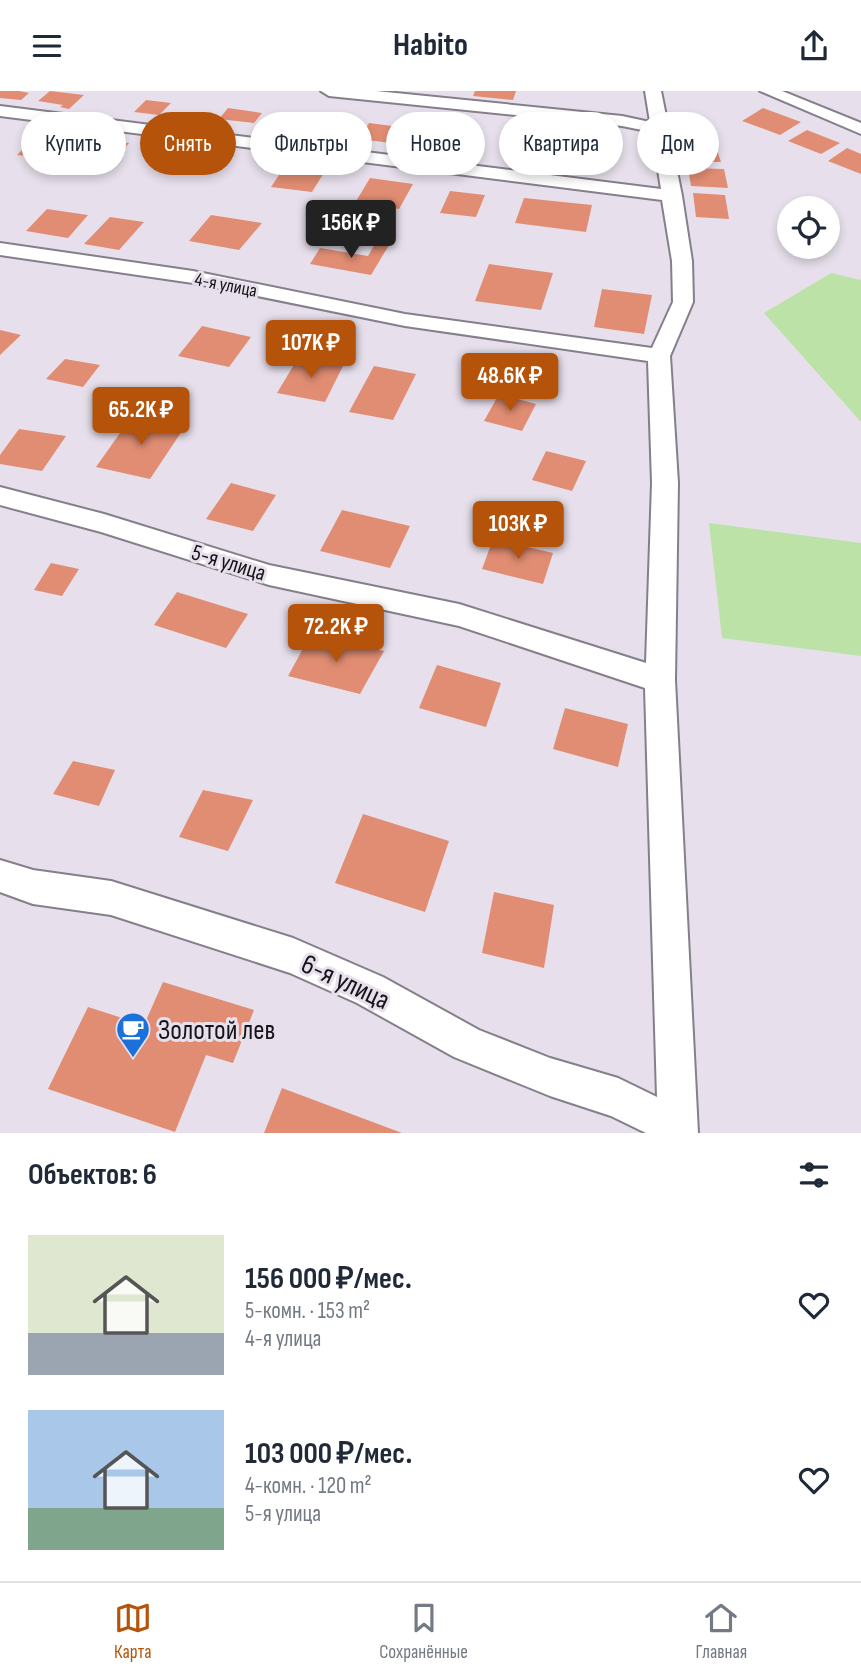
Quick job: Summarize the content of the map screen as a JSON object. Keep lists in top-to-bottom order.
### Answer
{
  "streets": {
    "street": ["4-я улица", "5-я улица", "6-я улица"]
  },
  "places": {
    "cafe": ["Золотой лев"]
  },
  "page": {
    "header": "Habito",
    "chip": [
      "Купить",
      "Снять",
      "Фильтры",
      "Новое",
      "Квартира",
      "Дом"
    ],
    "price": [
      "156K ₽",
      "107K ₽",
      "48.6K ₽",
      "65.2K ₽",
      "103K ₽",
      "72.2K ₽"
    ],
    "heading": "Объектов: 6",
    "list": [
      {
        "name": "156 000 ₽/мес.",
        "note": "5-комн. · 153 m² · 4-я улица"
      },
      {
        "name": "103 000 ₽/мес.",
        "note": "4-комн. · 120 m² · 5-я улица"
      }
    ],
    "tabs": ["Карта", "Сохранённые", "Главная"]
  }
}
